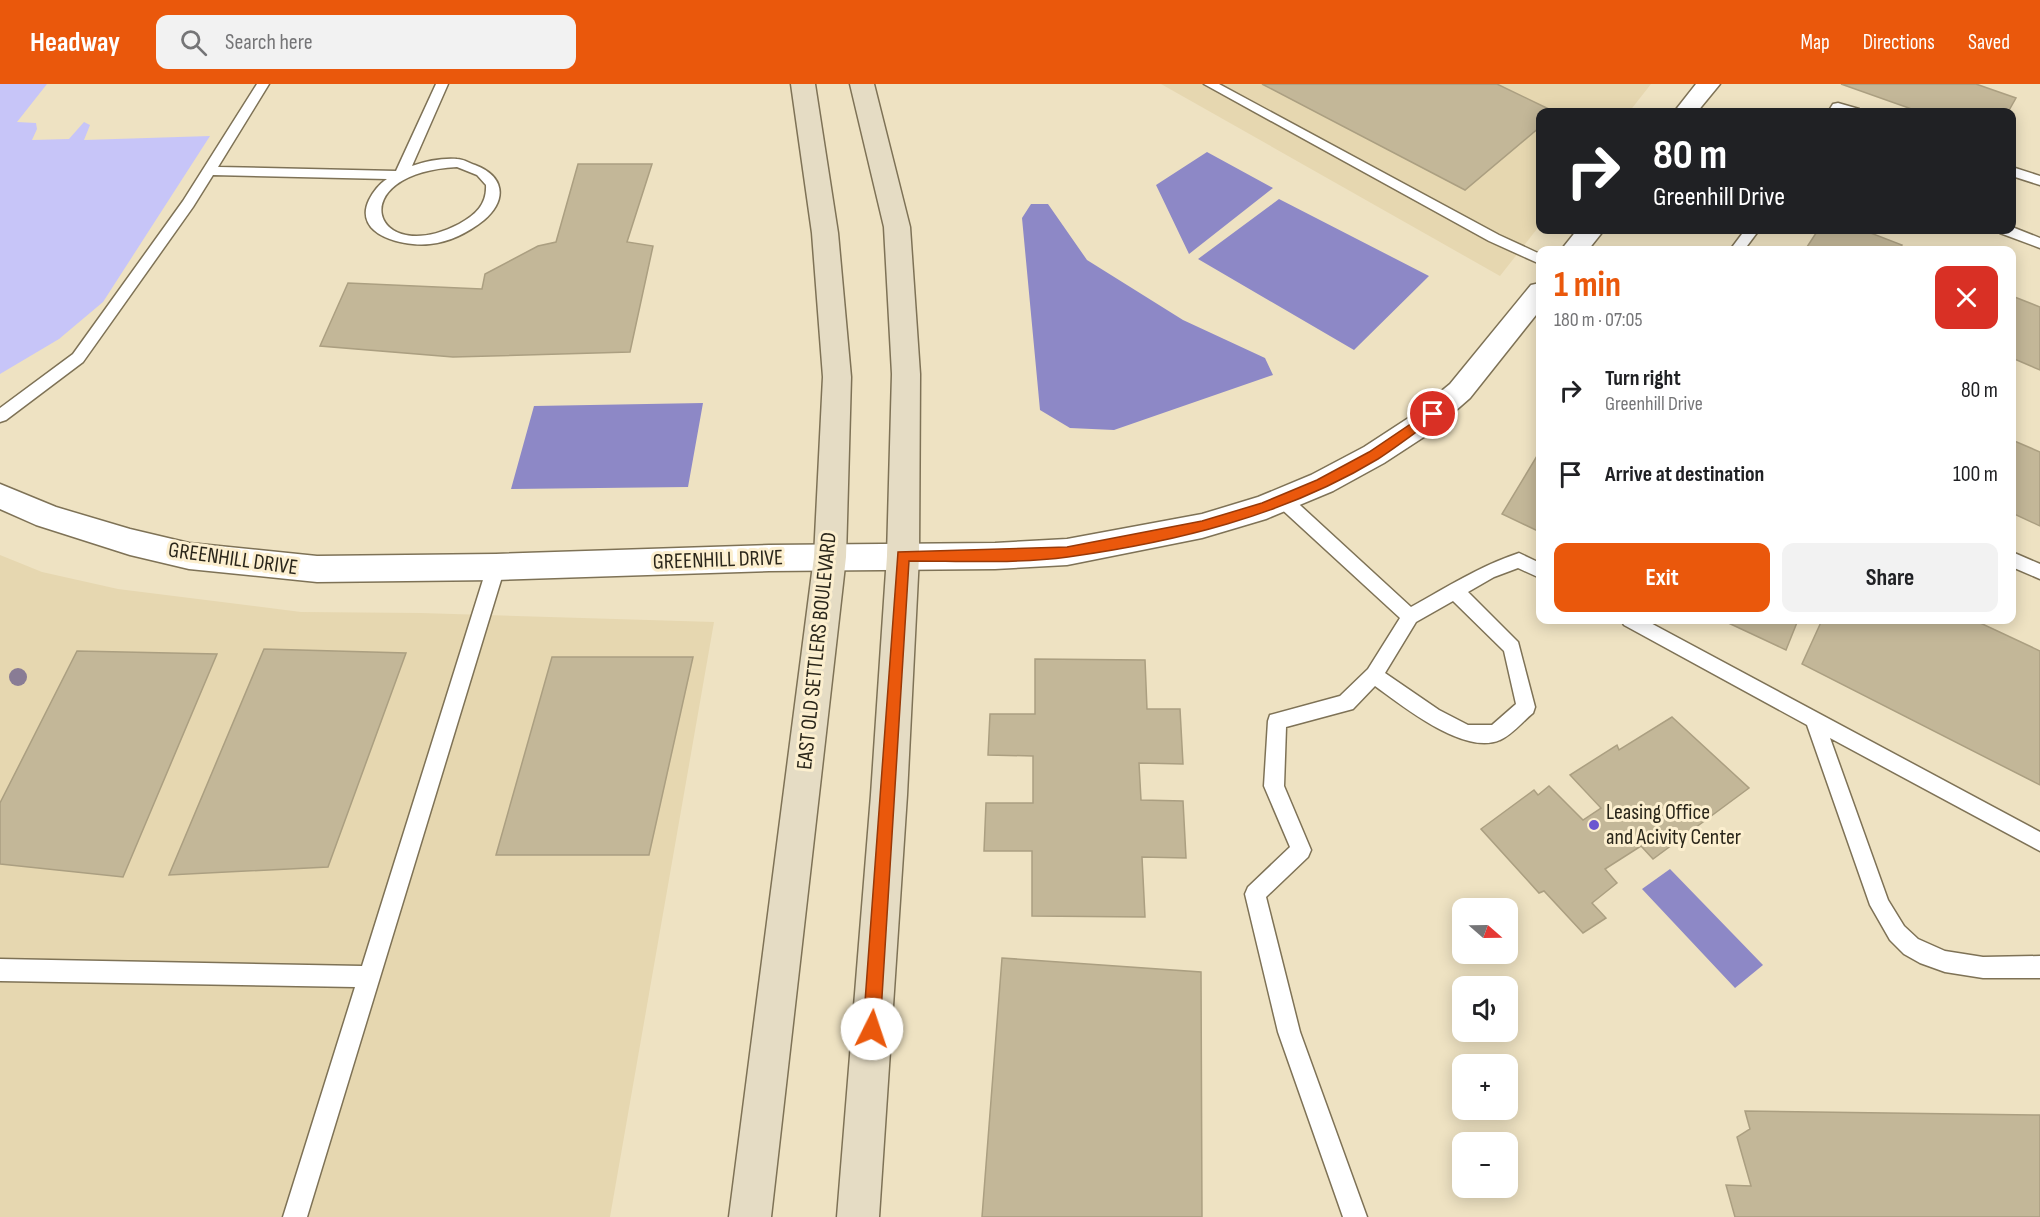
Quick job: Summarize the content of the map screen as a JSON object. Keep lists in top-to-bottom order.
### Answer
{
  "streets": {
    "main road": ["EAST OLD SETTLERS BOULEVARD"],
    "street": ["GREENHILL DRIVE"]
  },
  "crossings": [
    ["GREENHILL DRIVE", "EAST OLD SETTLERS BOULEVARD"]
  ],
  "places": ["Leasing Office and Acivity Center"],
  "north": "right",
  "page": {
    "header": "Headway",
    "search": "Search here",
    "nav": ["Map", "Directions", "Saved"],
    "turn": ["80 m", "Greenhill Drive"],
    "heading": ["1 min", "180 m · 07:05"],
    "list": [
      {
        "name": "Turn right",
        "note": "Greenhill Drive",
        "value": "80 m"
      },
      {
        "name": "Arrive at destination",
        "value": "100 m"
      }
    ],
    "buttons": ["Exit", "Share"],
    "map_buttons": ["+", "−"]
  }
}
